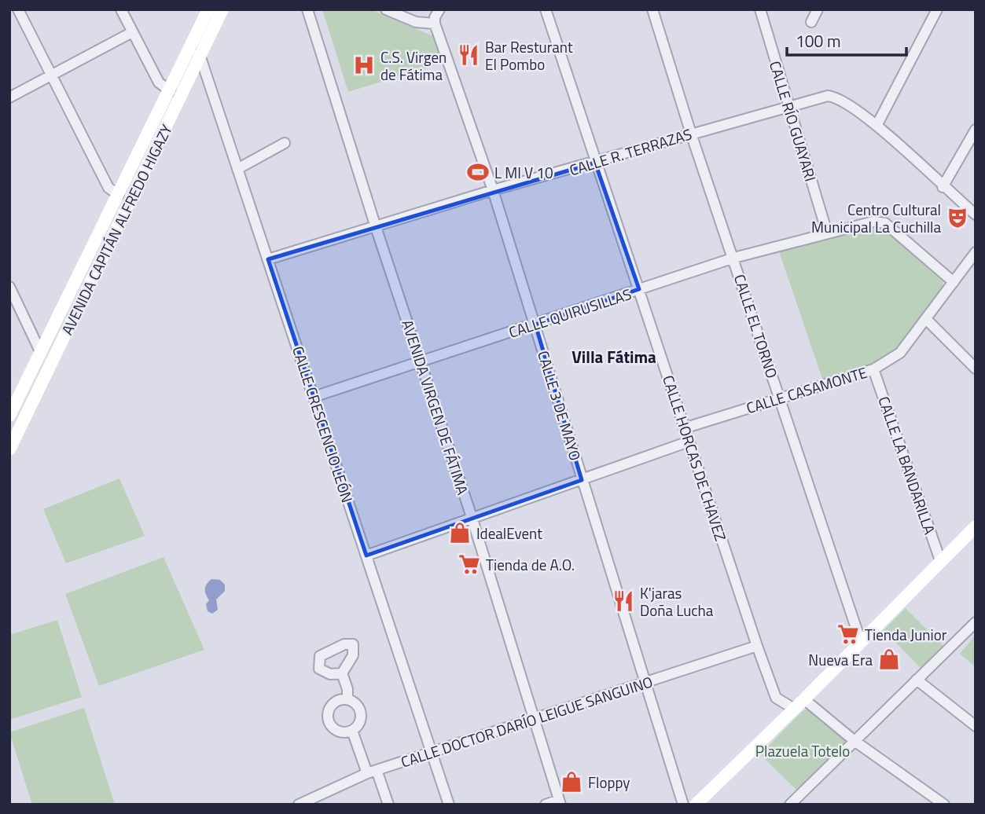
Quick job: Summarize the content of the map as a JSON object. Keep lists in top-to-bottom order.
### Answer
{
  "streets": {
    "street": [
      "CALLE RÍO GUAYARI",
      "CALLE R. TERRAZAS",
      "AVENIDA CAPITÁN ALFREDO HIGAZY",
      "CALLE QUIRUSILLAS",
      "CALLE EL TORNO",
      "CALLE CASAMONTE",
      "CALLE 3 DE MAYO",
      "AVENIDA VIRGEN DE FÁTIMA",
      "CALLE CRESCENCIO LEÓN",
      "CALLE HORCAS DE CHAVEZ",
      "CALLE LA BANDARILLA",
      "CALLE DOCTOR DARÍO LEIGUE SANGUINO"
    ]
  },
  "crossings": [
    ["CALLE RÍO GUAYARI", "CALLE R. TERRAZAS"],
    ["CALLE RÍO GUAYARI", "CALLE QUIRUSILLAS"],
    ["CALLE R. TERRAZAS", "CALLE EL TORNO"],
    ["CALLE R. TERRAZAS", "CALLE 3 DE MAYO"],
    ["CALLE R. TERRAZAS", "AVENIDA VIRGEN DE FÁTIMA"],
    ["CALLE R. TERRAZAS", "CALLE CRESCENCIO LEÓN"],
    ["CALLE R. TERRAZAS", "CALLE HORCAS DE CHAVEZ"],
    ["AVENIDA CAPITÁN ALFREDO HIGAZY", "CALLE CRESCENCIO LEÓN"],
    ["CALLE QUIRUSILLAS", "CALLE EL TORNO"],
    ["CALLE QUIRUSILLAS", "CALLE CASAMONTE"],
    ["CALLE QUIRUSILLAS", "CALLE 3 DE MAYO"],
    ["CALLE QUIRUSILLAS", "AVENIDA VIRGEN DE FÁTIMA"],
    ["CALLE QUIRUSILLAS", "CALLE CRESCENCIO LEÓN"],
    ["CALLE QUIRUSILLAS", "CALLE HORCAS DE CHAVEZ"],
    ["CALLE EL TORNO", "CALLE CASAMONTE"],
    ["CALLE CASAMONTE", "CALLE HORCAS DE CHAVEZ"],
    ["CALLE CASAMONTE", "CALLE LA BANDARILLA"],
    ["CALLE 3 DE MAYO", "CALLE DOCTOR DARÍO LEIGUE SANGUINO"],
    ["AVENIDA VIRGEN DE FÁTIMA", "CALLE DOCTOR DARÍO LEIGUE SANGUINO"],
    ["CALLE CRESCENCIO LEÓN", "CALLE DOCTOR DARÍO LEIGUE SANGUINO"],
    ["CALLE HORCAS DE CHAVEZ", "CALLE DOCTOR DARÍO LEIGUE SANGUINO"]
  ],
  "districts": ["Villa Fátima"],
  "parks": ["Plazuela Totelo"],
  "places": {
    "restaurant": ["Bar Resturant El Pombo", "K'jaras Doña Lucha"],
    "hospital": ["C.S. Virgen de Fátima"],
    "sports": ["L MI V 10"],
    "theatre": ["Centro Cultural Municipal La Cuchilla"],
    "shop": ["IdealEvent", "Nueva Era", "Floppy"],
    "supermarket": ["Tienda de A.O.", "Tienda Junior"]
  },
  "scale_bar": "100 m"
}
